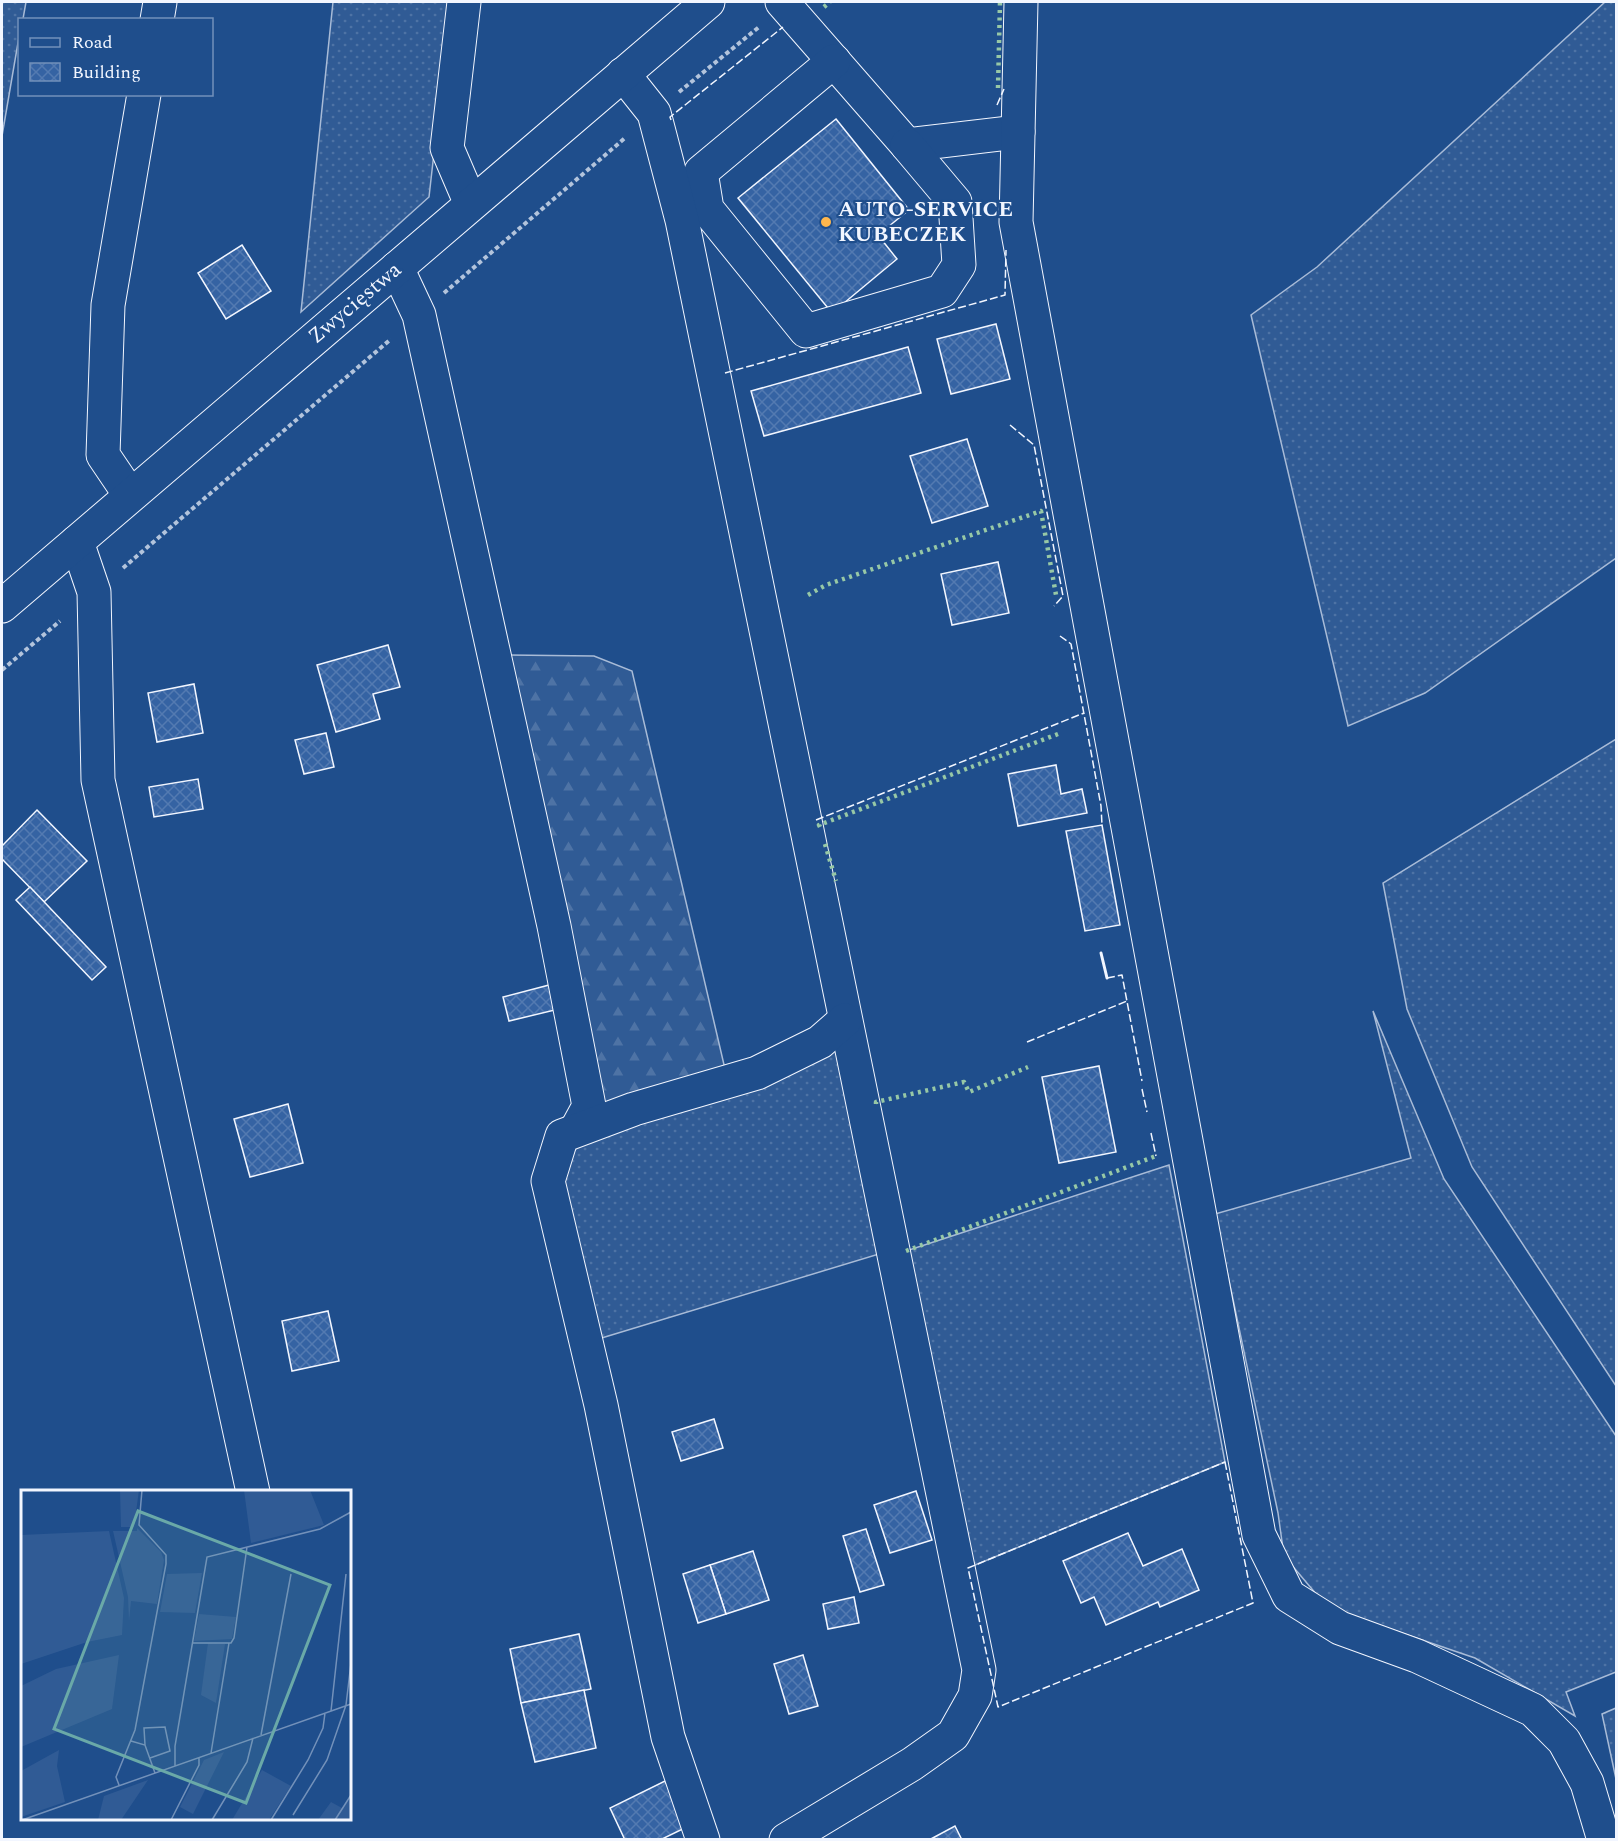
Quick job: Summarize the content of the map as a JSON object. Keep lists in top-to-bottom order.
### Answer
{
  "streets": {
    "street": ["Zwycięstwa"]
  },
  "places": ["AUTO-SERVICE KUBECZEK"],
  "legend": ["Road", "Building"]
}
